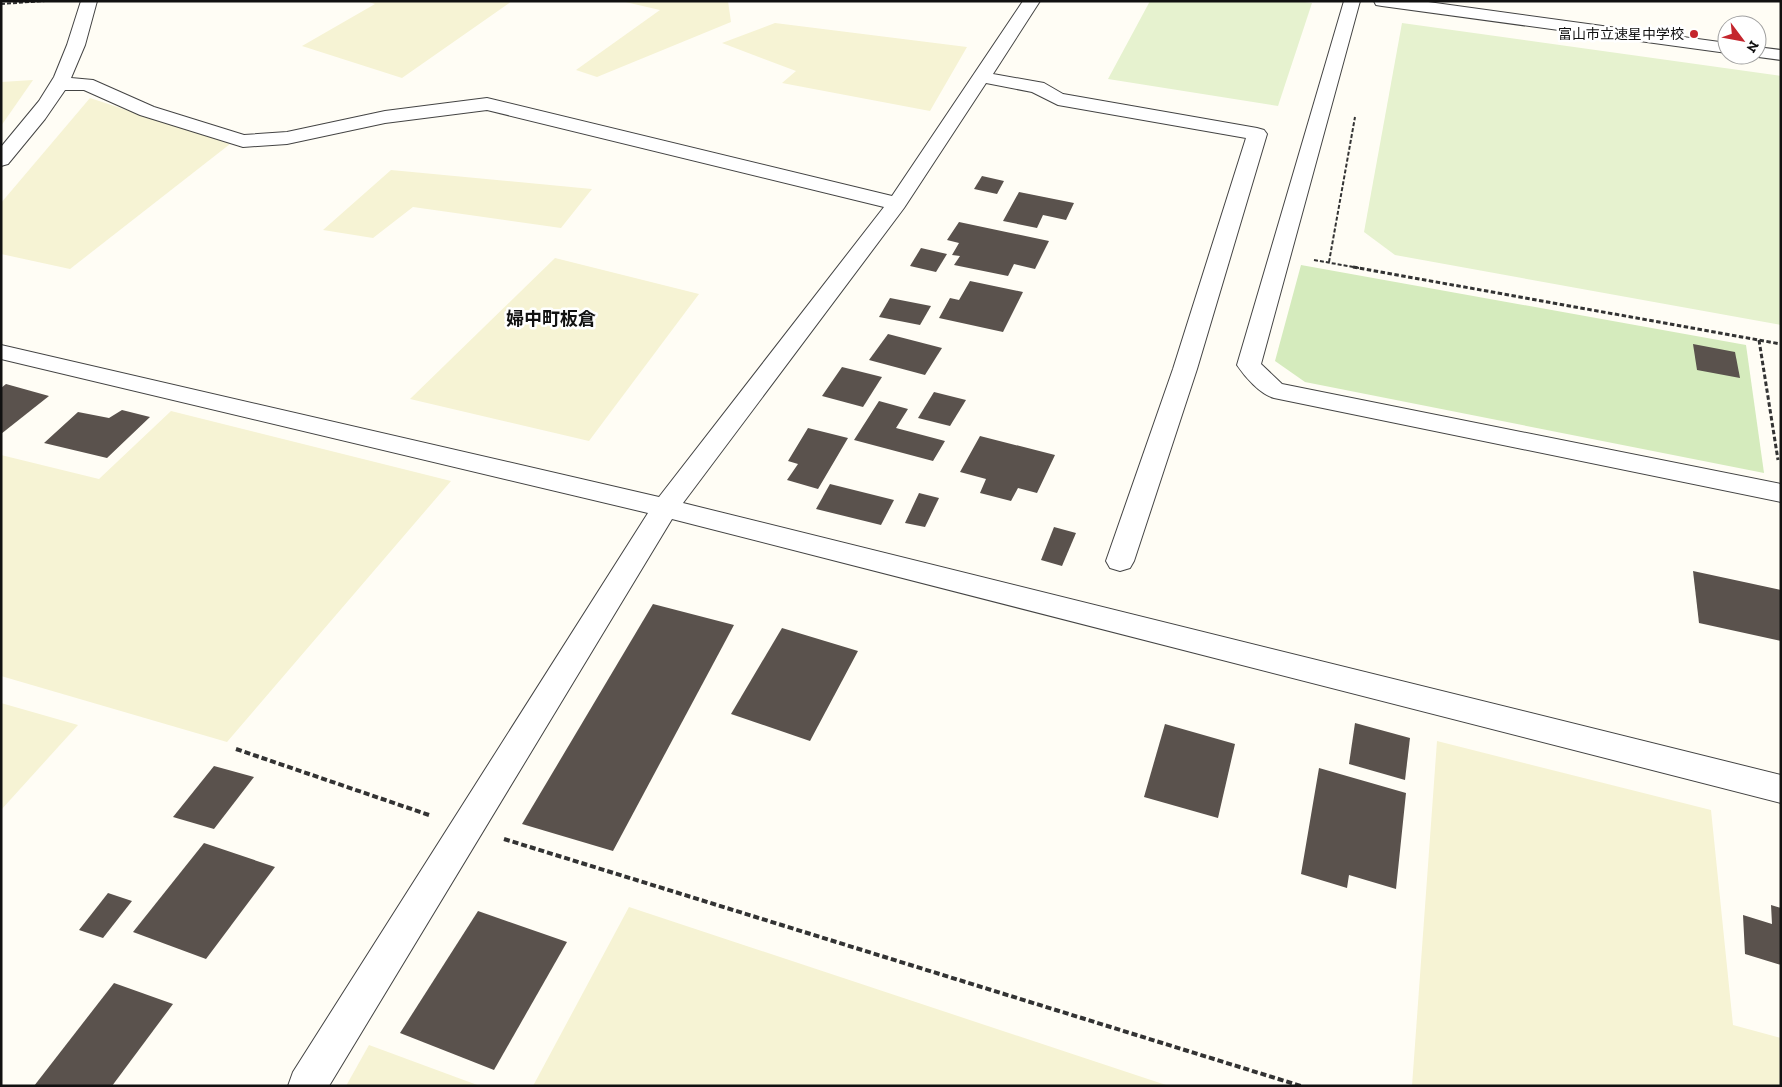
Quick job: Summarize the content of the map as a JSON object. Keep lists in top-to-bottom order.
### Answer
{
  "districts": ["婦中町板倉"],
  "places": ["富山市立速星中学校"],
  "north": "bottom right"
}
